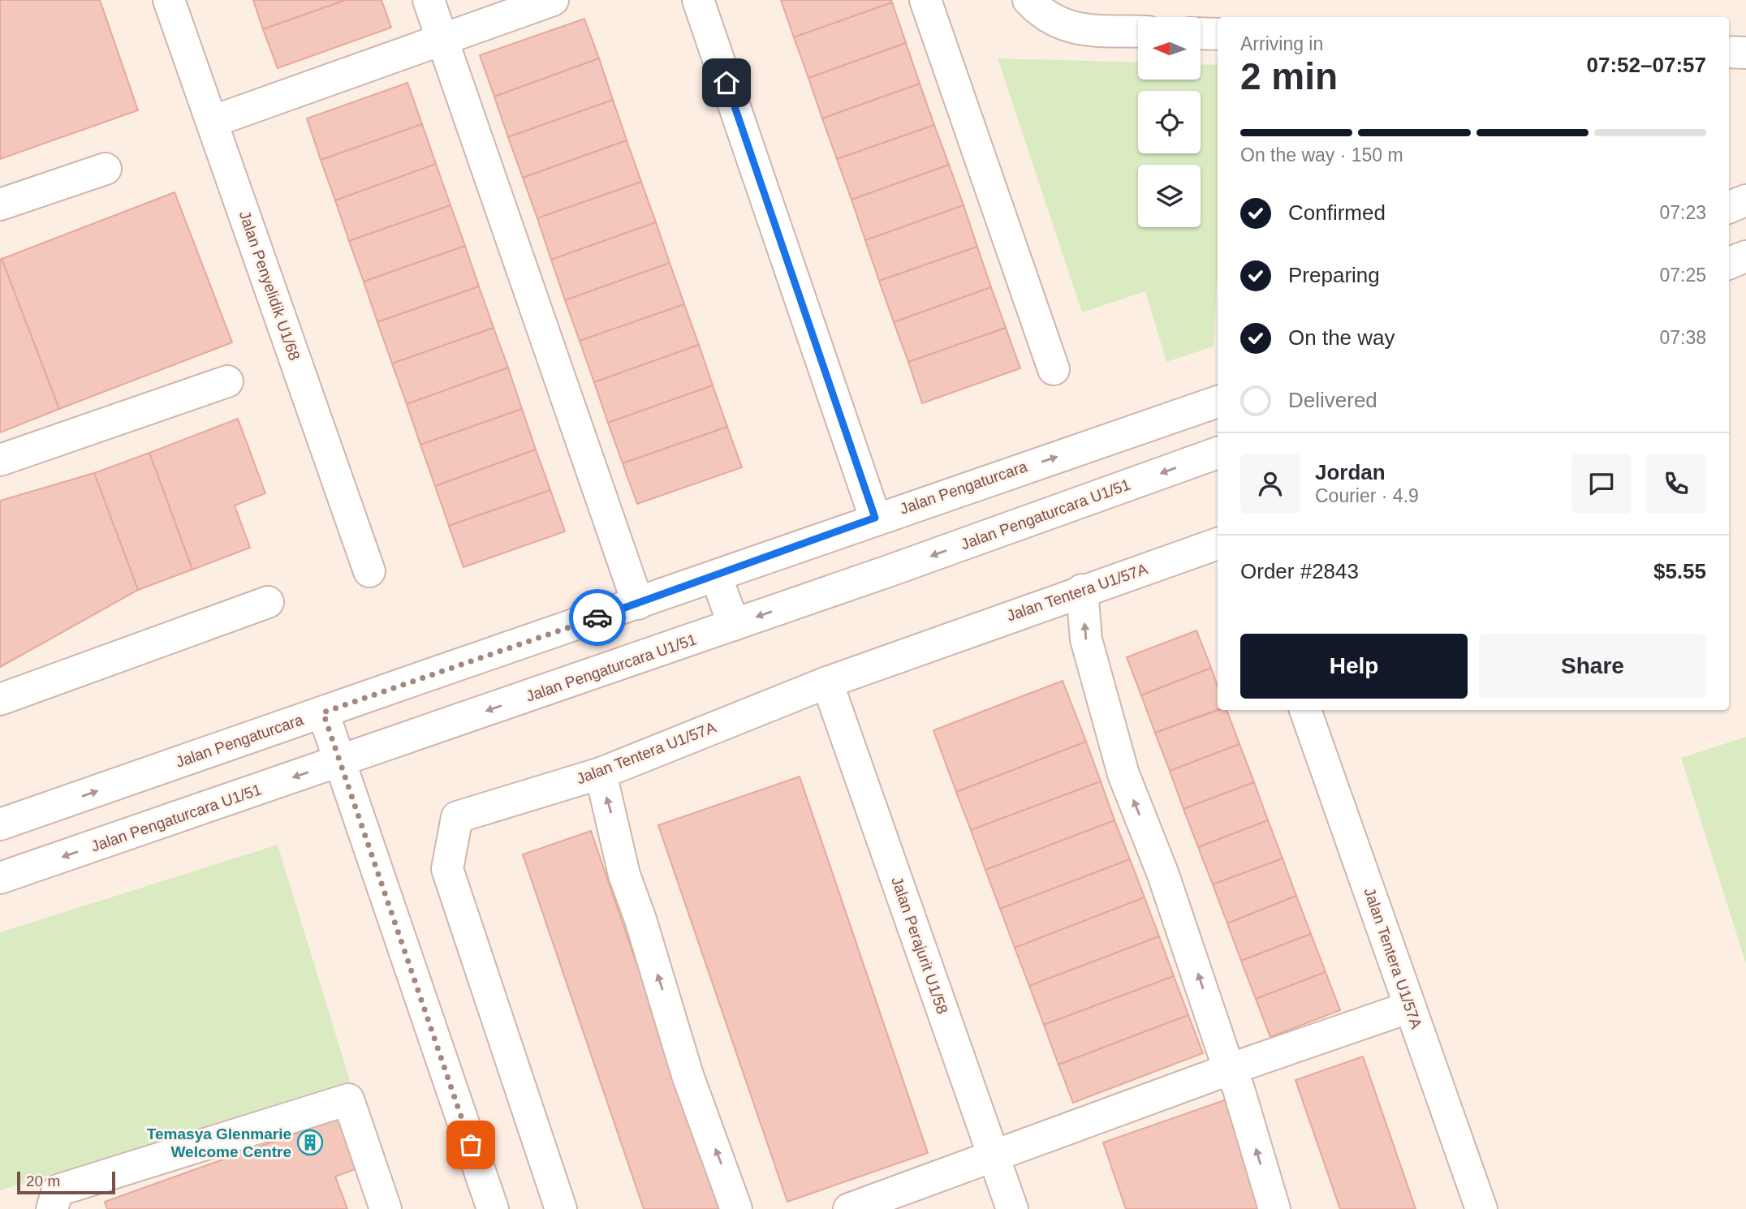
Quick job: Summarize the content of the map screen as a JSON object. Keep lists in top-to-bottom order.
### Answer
{
  "streets": {
    "street": [
      "Jalan Penyelidik U1/68",
      "Jalan Pengaturcara",
      "Jalan Pengaturcara U1/51",
      "Jalan Tentera U1/57A",
      "Jalan Perajurit U1/58"
    ]
  },
  "crossings": [
    ["Jalan Tentera U1/57A", "Jalan Perajurit U1/58"]
  ],
  "one_way": ["Jalan Pengaturcara U1/51"],
  "places": {
    "building": ["Temasya Glenmarie Welcome Centre"]
  },
  "scale_bar": "20 m",
  "north": "left",
  "page": {
    "heading": ["2 min", "Arriving in", "07:52–07:57"],
    "panel": [
      "Jordan",
      "Courier · 4.9",
      "Order #2843",
      "$5.55"
    ],
    "bar": "On the way · 150 m",
    "list": [
      ["Confirmed", "07:23"],
      ["Preparing", "07:25"],
      ["On the way", "07:38"],
      "Delivered"
    ],
    "buttons": ["Help", "Share"],
    "scale": "20 m"
  }
}
